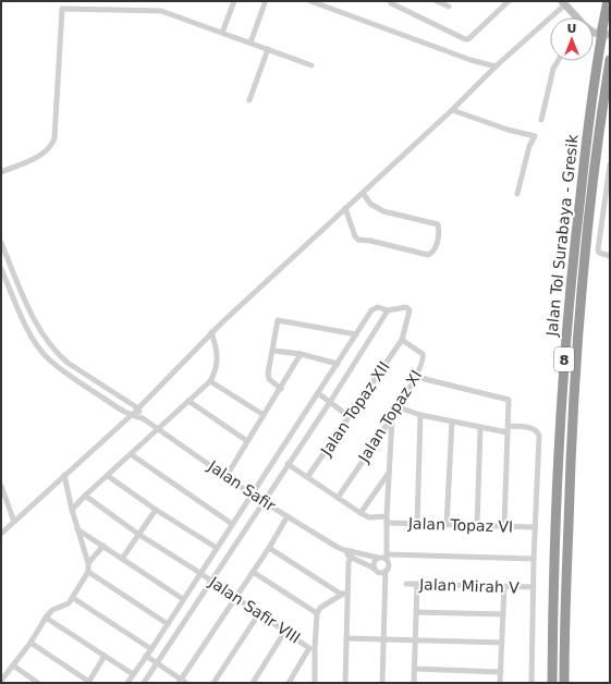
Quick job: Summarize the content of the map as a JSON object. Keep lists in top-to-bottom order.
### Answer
{
  "streets": {
    "highway": ["Jalan Tol Surabaya - Gresik", "8"],
    "street": [
      "Jalan Topaz XII",
      "Jalan Topaz XI",
      "Jalan Safir",
      "Jalan Topaz VI",
      "Jalan Mirah V",
      "Jalan Safir VIII"
    ]
  },
  "crossings": [
    ["Jalan Topaz XII", "Jalan Topaz XI"]
  ],
  "north": "top"
}
